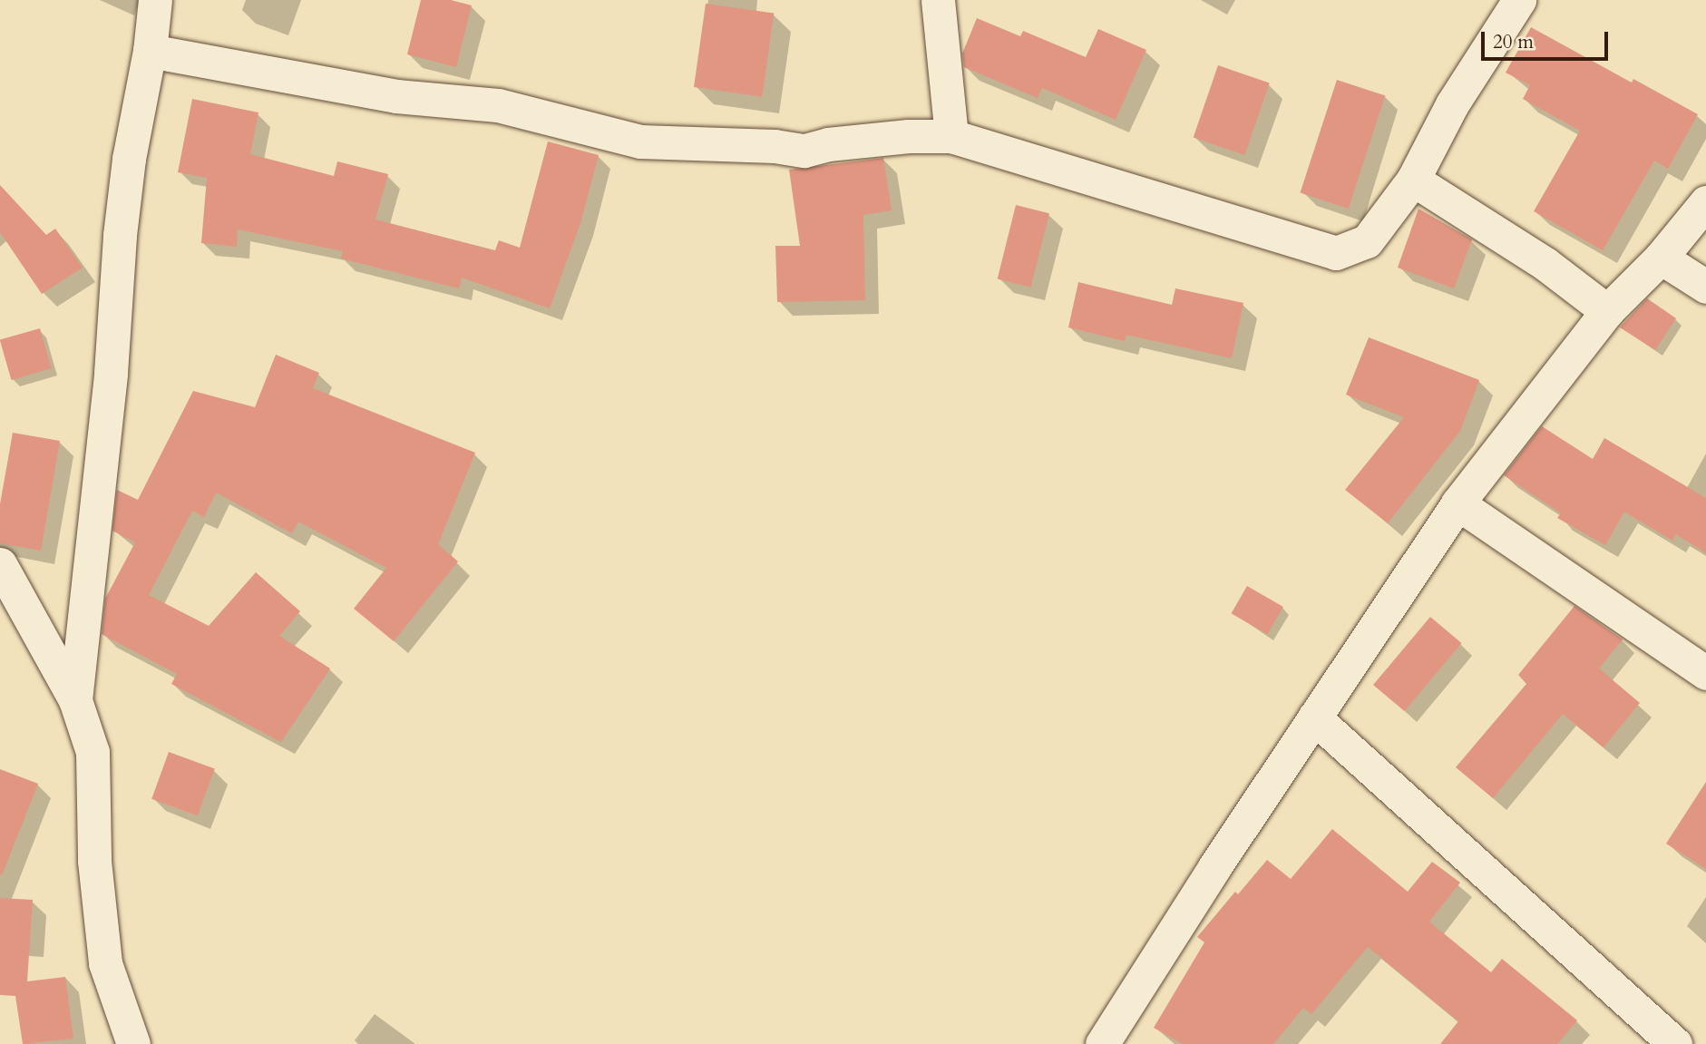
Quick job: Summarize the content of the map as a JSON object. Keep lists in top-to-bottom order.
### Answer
{
  "scale_bar": "20 m"
}
